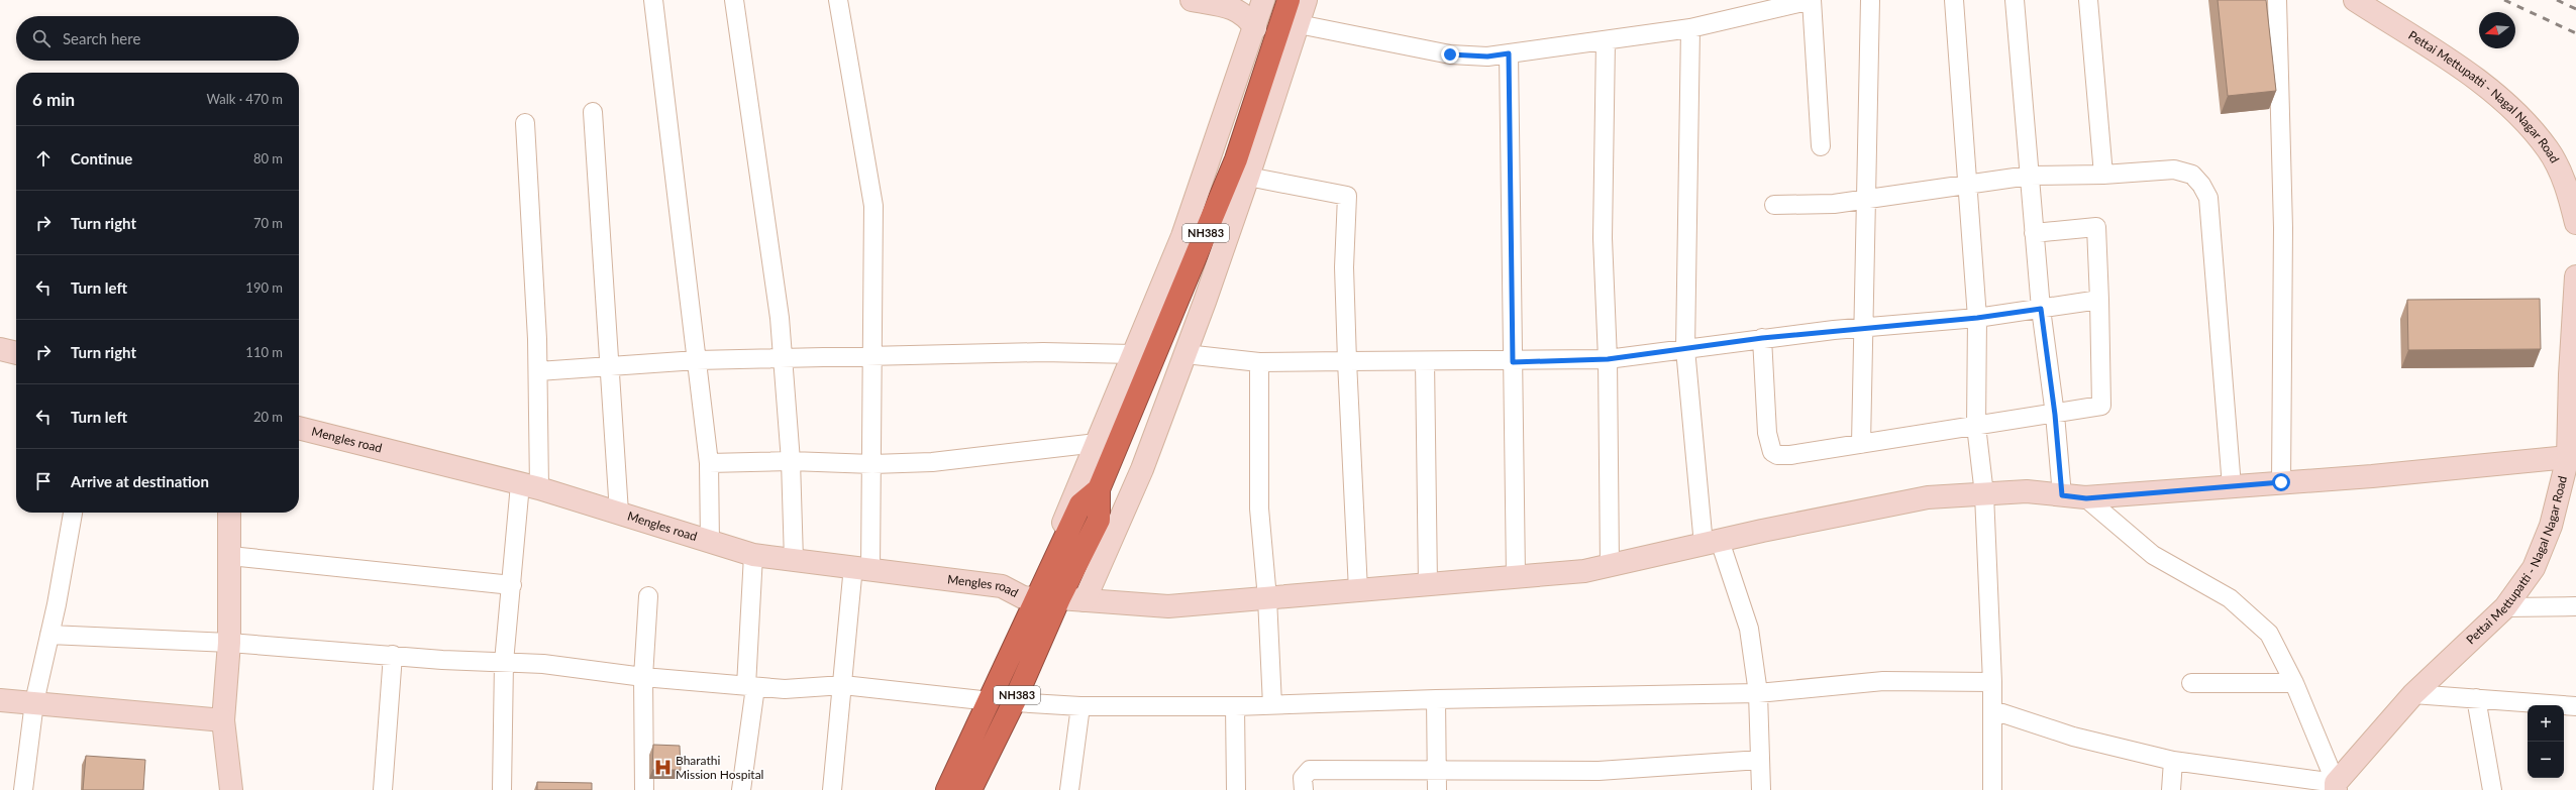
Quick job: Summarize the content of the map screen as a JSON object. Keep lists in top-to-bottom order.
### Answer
{
  "streets": {
    "highway": ["NH383"],
    "main road": ["Pettai Mettupatti - Nagal Nagar Road", "Mengles road"]
  },
  "crossings": [
    ["NH383", "Mengles road"]
  ],
  "places": {
    "hospital": ["Bharathi Mission Hospital"]
  },
  "north": "left",
  "page": {
    "search": "Search here",
    "heading": ["6 min", "Walk · 470 m"],
    "list": [
      ["Continue", "80 m"],
      ["Turn right", "70 m"],
      ["Turn left", "190 m"],
      ["Turn right", "110 m"],
      ["Turn left", "20 m"],
      "Arrive at destination"
    ],
    "map_buttons": ["+", "−"]
  }
}
